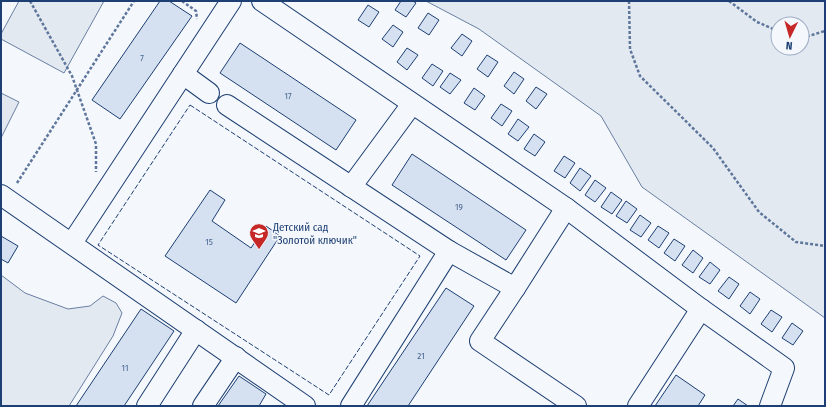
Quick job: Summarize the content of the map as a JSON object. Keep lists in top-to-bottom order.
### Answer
{
  "places": {
    "school or university": ["Детский сад \"Золотой ключик\""]
  },
  "house_numbers": [
    "7",
    "17",
    "19",
    "15",
    "21",
    "11"
  ],
  "north": "bottom"
}
